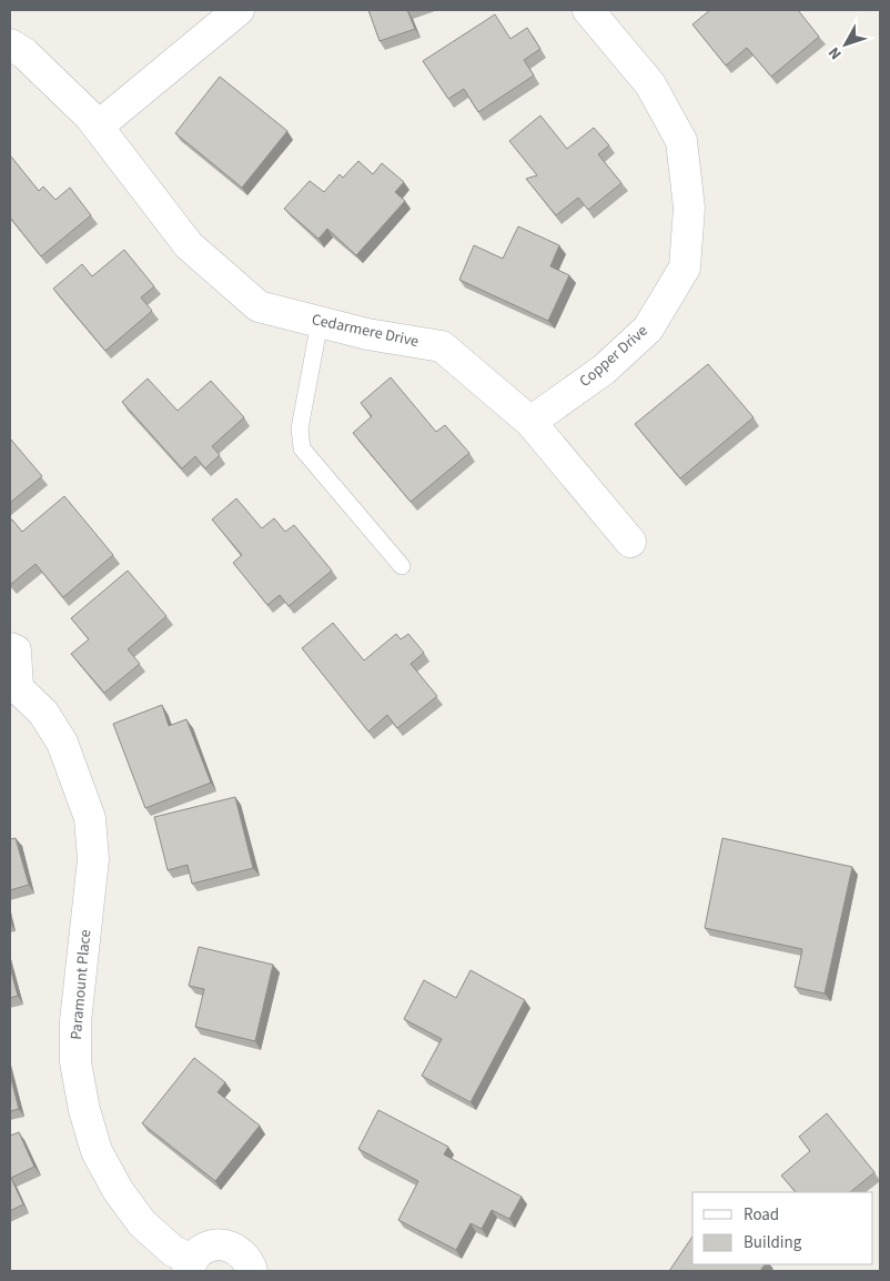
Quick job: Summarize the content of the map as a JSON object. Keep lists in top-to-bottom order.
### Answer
{
  "streets": {
    "street": ["Cedarmere Drive", "Copper Drive", "Paramount Place"]
  },
  "crossings": [
    ["Cedarmere Drive", "Copper Drive"]
  ],
  "legend": ["Road", "Building"],
  "north": "bottom left"
}
